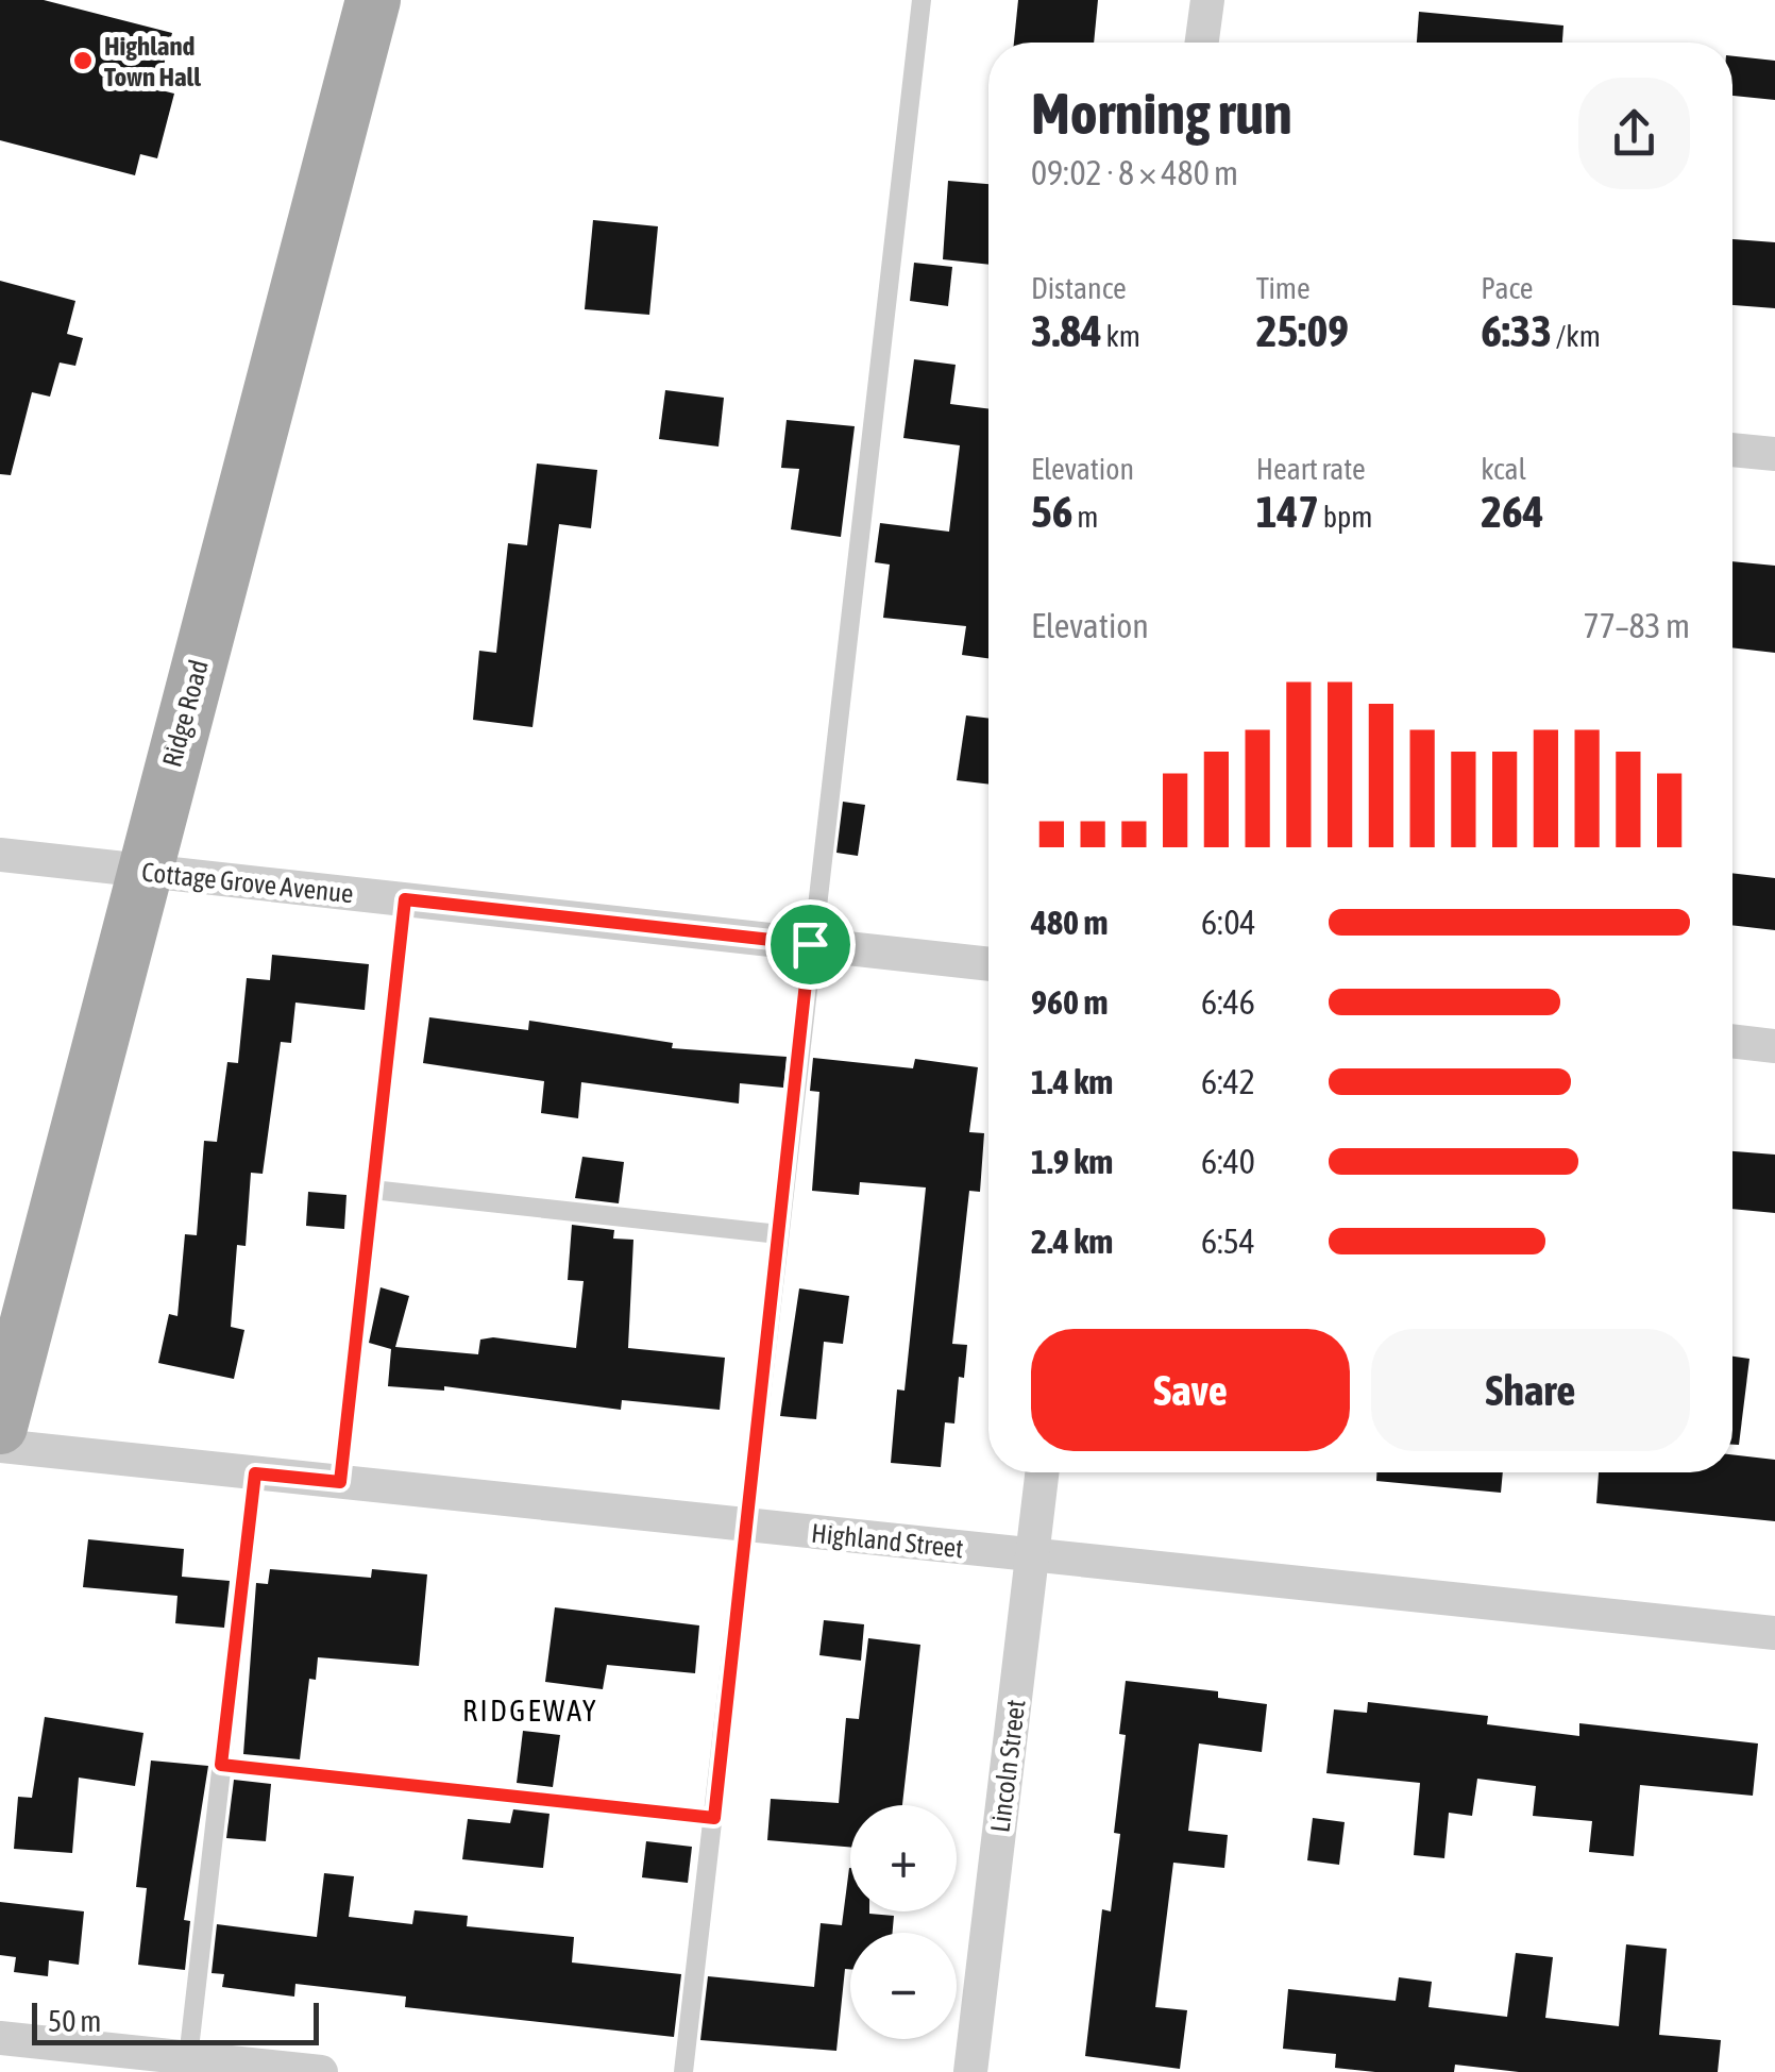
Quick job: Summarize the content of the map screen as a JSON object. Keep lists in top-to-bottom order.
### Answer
{
  "streets": {
    "main road": ["Ridge Road"],
    "street": ["Cottage Grove Avenue", "Highland Street", "Lincoln Street"]
  },
  "crossings": [
    ["Ridge Road", "Cottage Grove Avenue"],
    ["Highland Street", "Lincoln Street"]
  ],
  "districts": ["RIDGEWAY"],
  "places": ["Highland Town Hall"],
  "scale_bar": "50 m",
  "page": {
    "heading": ["Morning run", "09:02 · 8 × 480 m"],
    "stats": [
      ["Distance", "3.84 km"],
      ["Time", "25:09"],
      ["Pace", "6:33 /km"],
      ["Elevation", "56 m"],
      ["Heart rate", "147 bpm"],
      ["kcal", "264"]
    ],
    "chart": ["Elevation", "77–83 m"],
    "list": [
      {
        "name": "480 m",
        "note": "6:04"
      },
      {
        "name": "960 m",
        "note": "6:46"
      },
      {
        "name": "1.4 km",
        "note": "6:42"
      },
      {
        "name": "1.9 km",
        "note": "6:40"
      },
      {
        "name": "2.4 km",
        "note": "6:54"
      }
    ],
    "buttons": ["Save", "Share"],
    "map_buttons": ["+", "−"],
    "scale": "50 m"
  }
}
